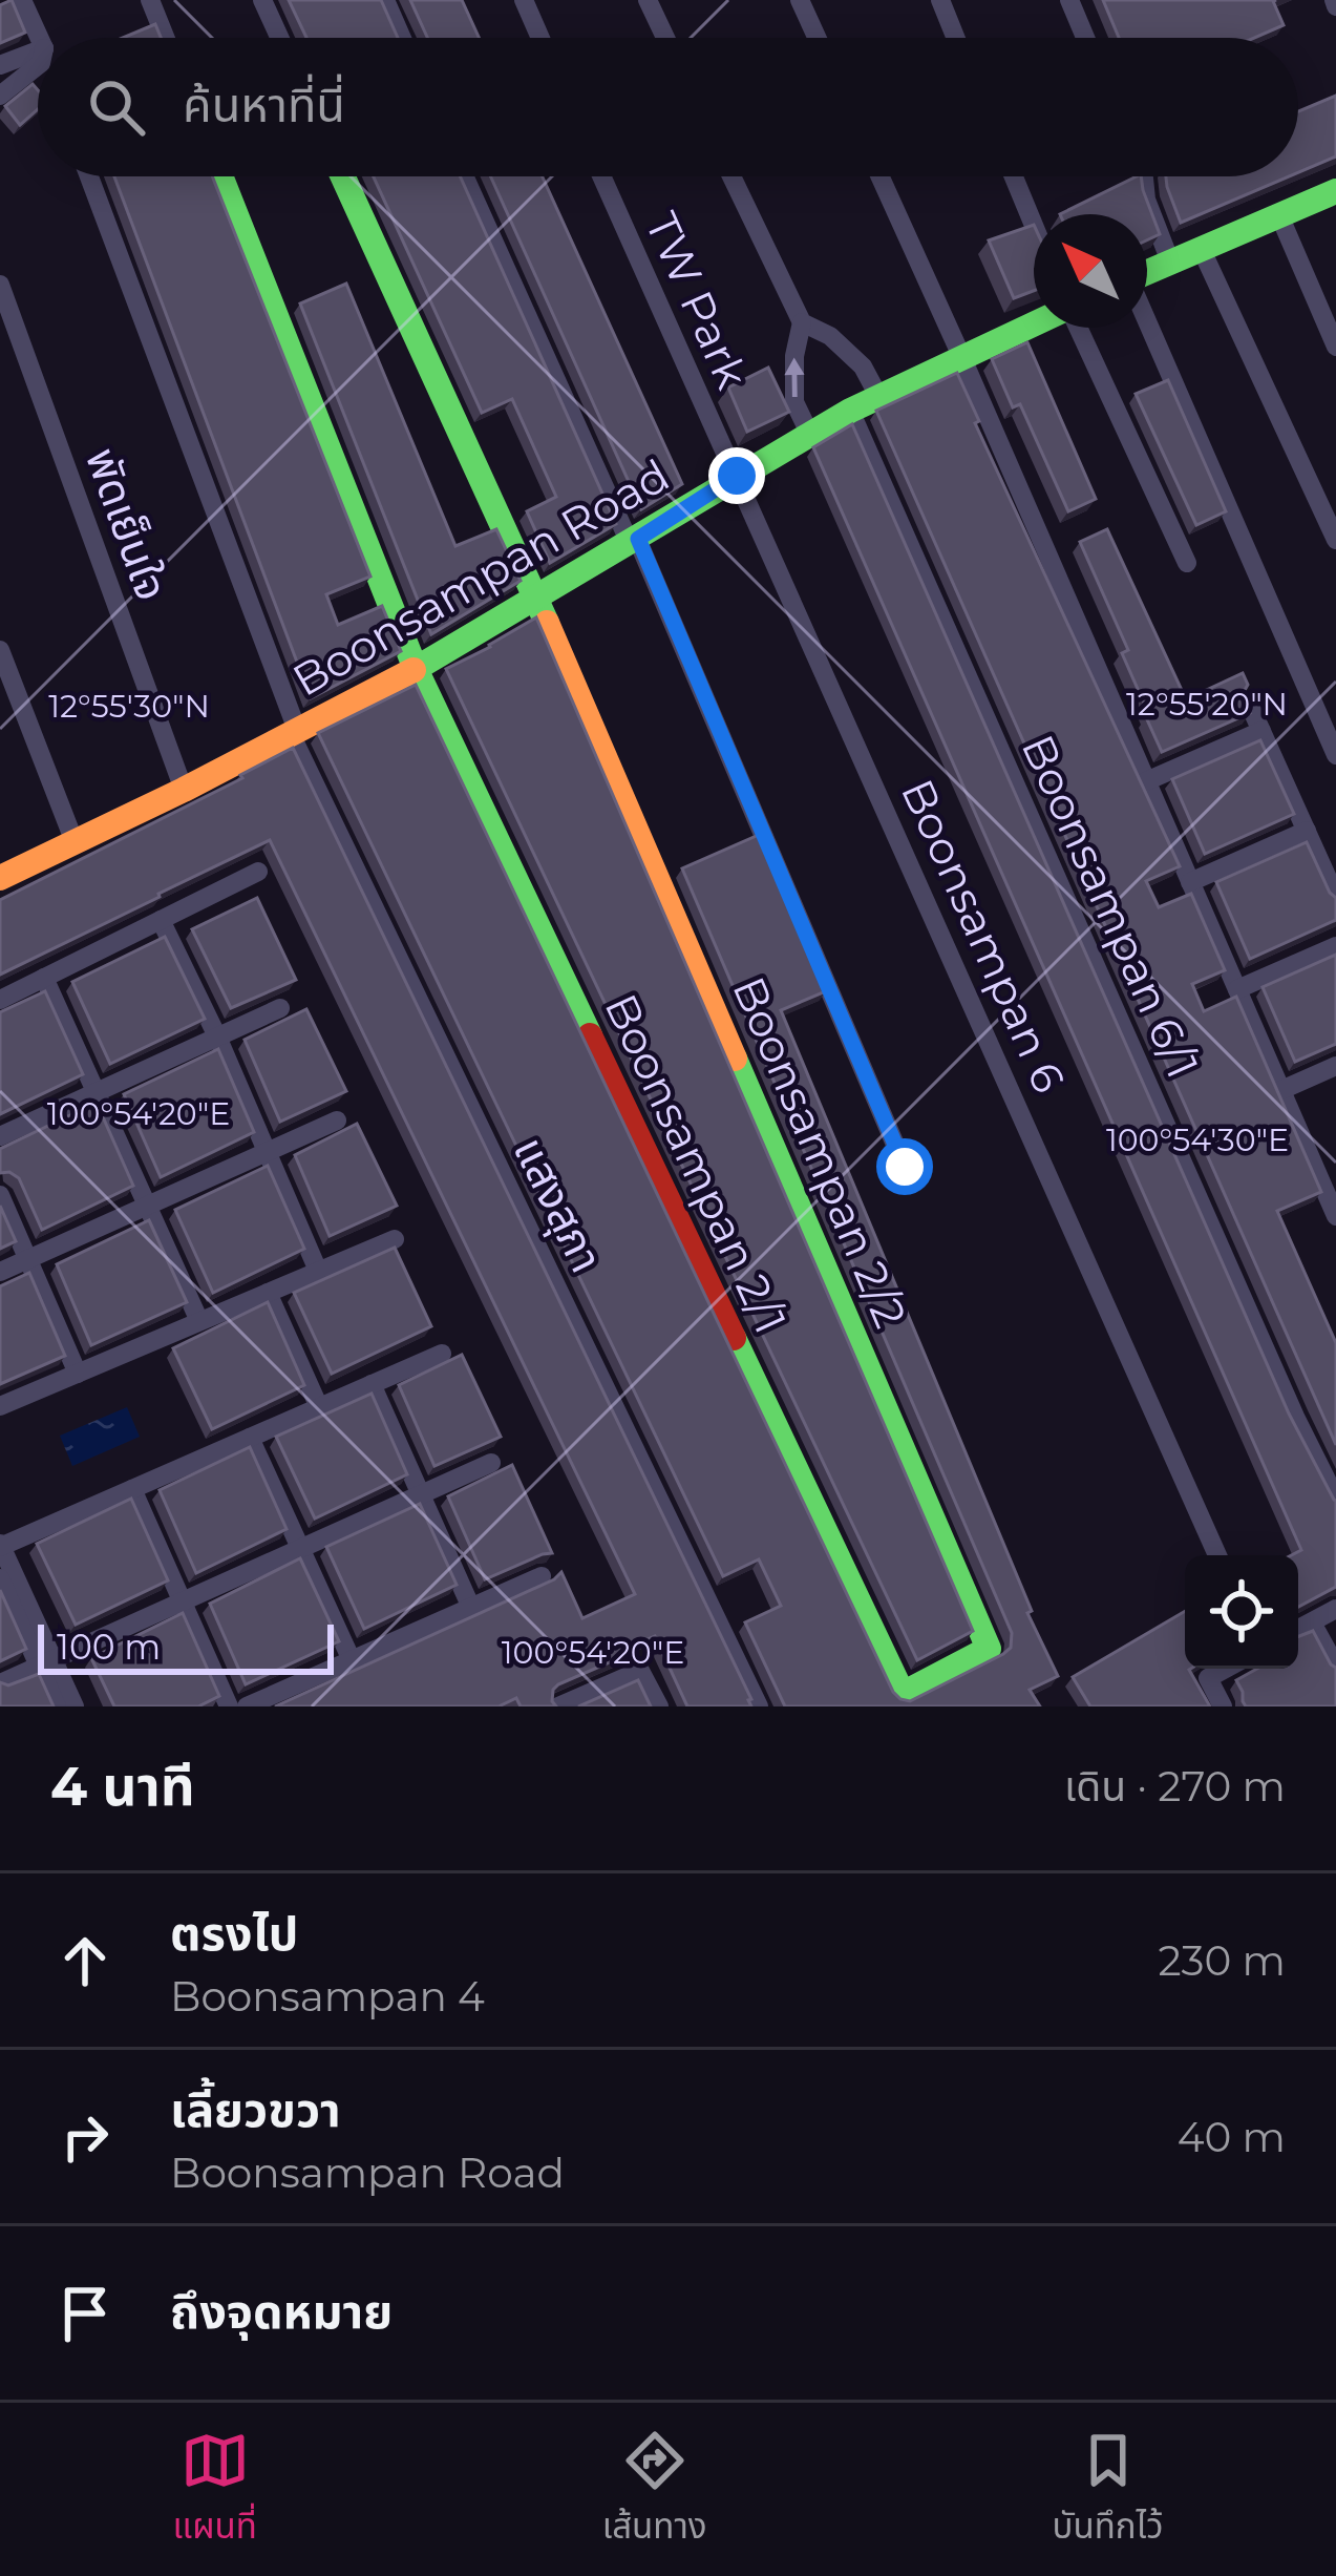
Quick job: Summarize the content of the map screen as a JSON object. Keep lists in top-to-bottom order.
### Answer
{
  "streets": {
    "street": [
      "TW Park",
      "พัดเย็นใจ",
      "Boonsampan Road",
      "Boonsampan 6/1",
      "Boonsampan 6",
      "Boonsampan 2/2",
      "Boonsampan 2/1",
      "แสงสุภา"
    ]
  },
  "crossings": [
    ["TW Park", "Boonsampan Road"],
    ["TW Park", "Boonsampan 6"],
    ["พัดเย็นใจ", "Boonsampan Road"],
    ["Boonsampan Road", "Boonsampan 6/1"],
    ["Boonsampan Road", "Boonsampan 6"],
    ["Boonsampan Road", "Boonsampan 2/2"],
    ["Boonsampan Road", "Boonsampan 2/1"],
    ["Boonsampan Road", "แสงสุภา"],
    ["Boonsampan 2/2", "Boonsampan 2/1"]
  ],
  "scale_bar": "100 m",
  "north": "top left",
  "page": {
    "search": "ค้นหาที่นี่",
    "scale": "100 m",
    "heading": ["4 นาที", "เดิน · 270 m"],
    "list": [
      ["ตรงไป", "Boonsampan 4", "230 m"],
      ["เลี้ยวขวา", "Boonsampan Road", "40 m"],
      "ถึงจุดหมาย"
    ],
    "nav": ["แผนที่", "เส้นทาง", "บันทึกไว้"]
  },
  "coordinates": [
    "12°55'20\"N",
    "12°55'30\"N",
    "100°54'20\"E",
    "100°54'30\"E"
  ]
}
